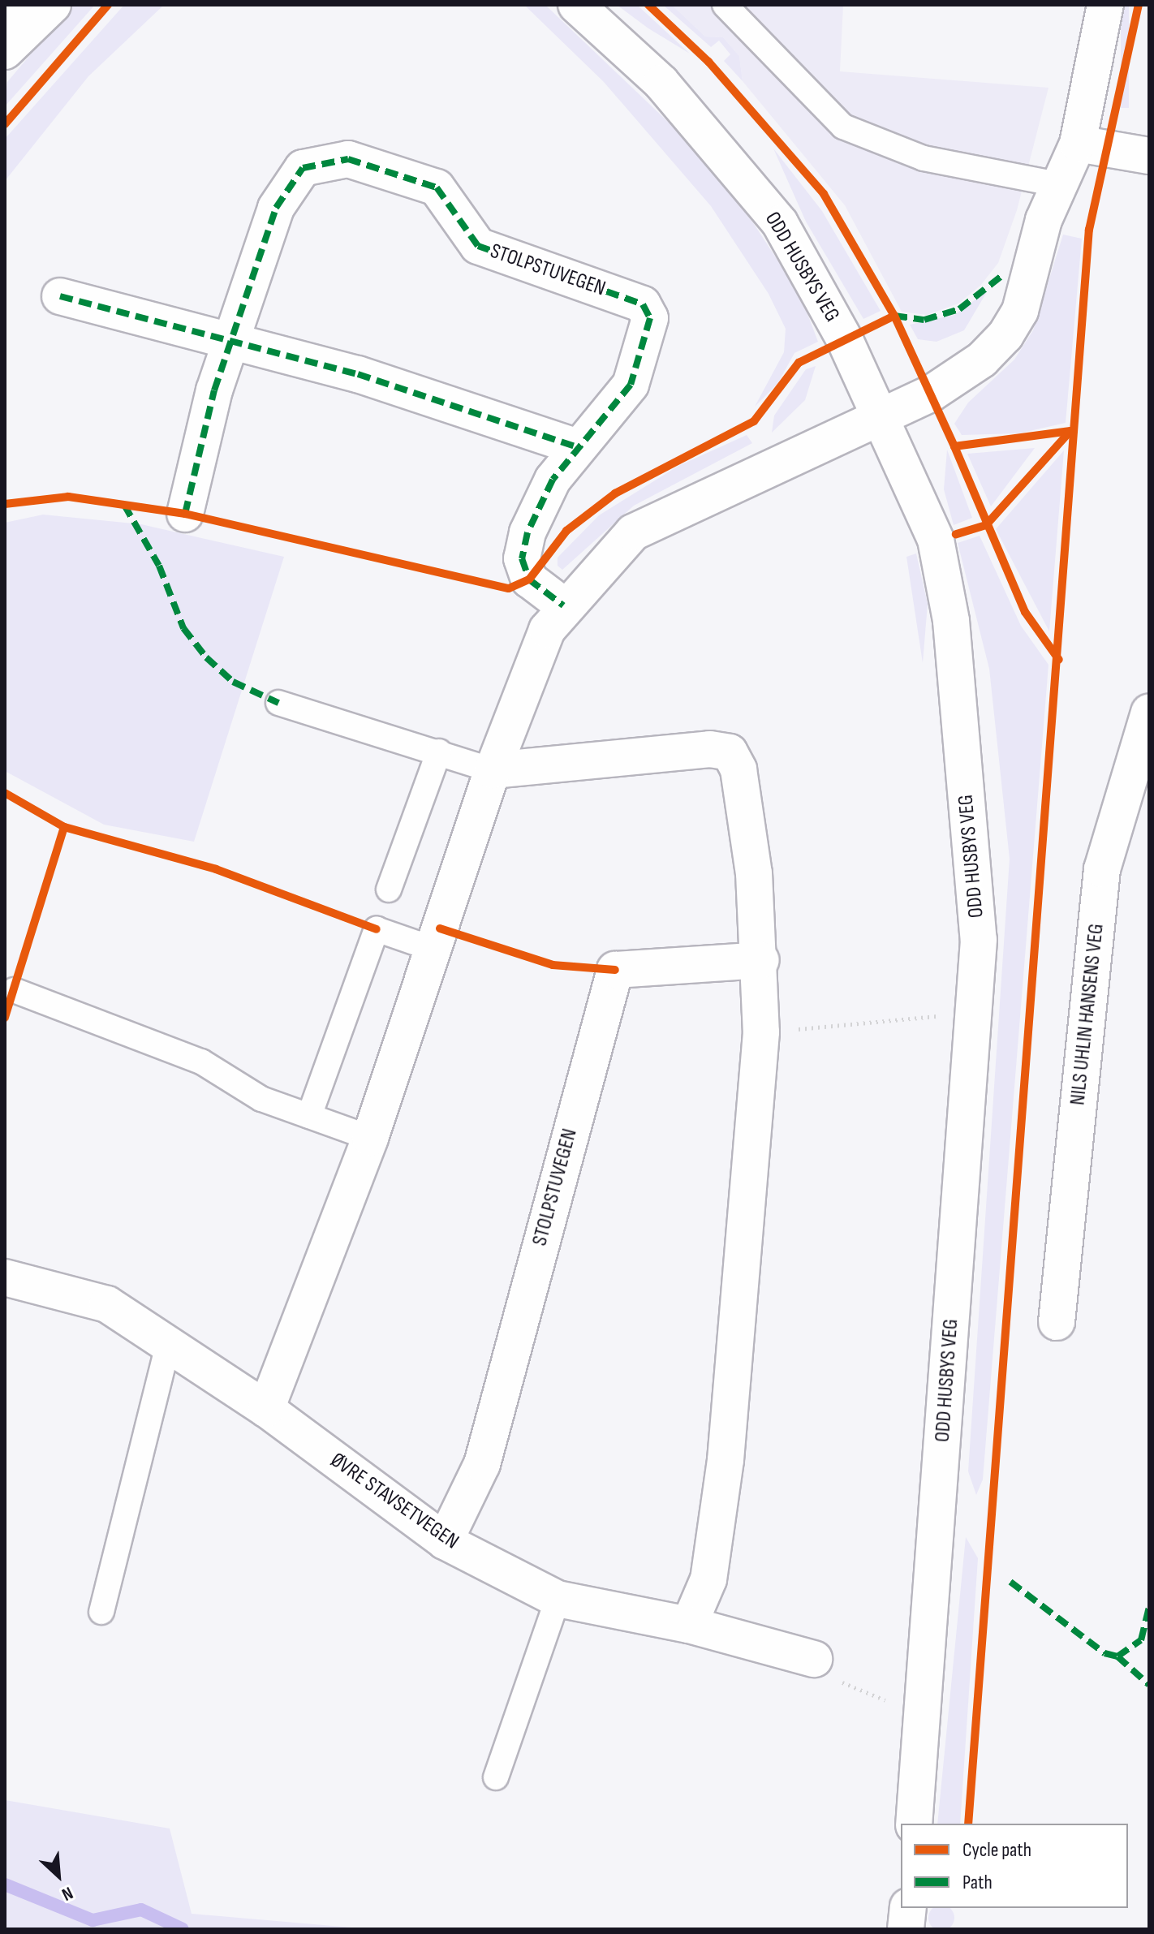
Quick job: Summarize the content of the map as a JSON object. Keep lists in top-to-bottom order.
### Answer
{
  "streets": {
    "street": [
      "ODD HUSBYS VEG",
      "STOLPSTUVEGEN",
      "NILS UHLIN HANSENS VEG",
      "ØVRE STAVSETVEGEN"
    ]
  },
  "crossings": [
    ["STOLPSTUVEGEN", "ØVRE STAVSETVEGEN"]
  ],
  "legend": ["Cycle path", "Path"],
  "north": "bottom right"
}
